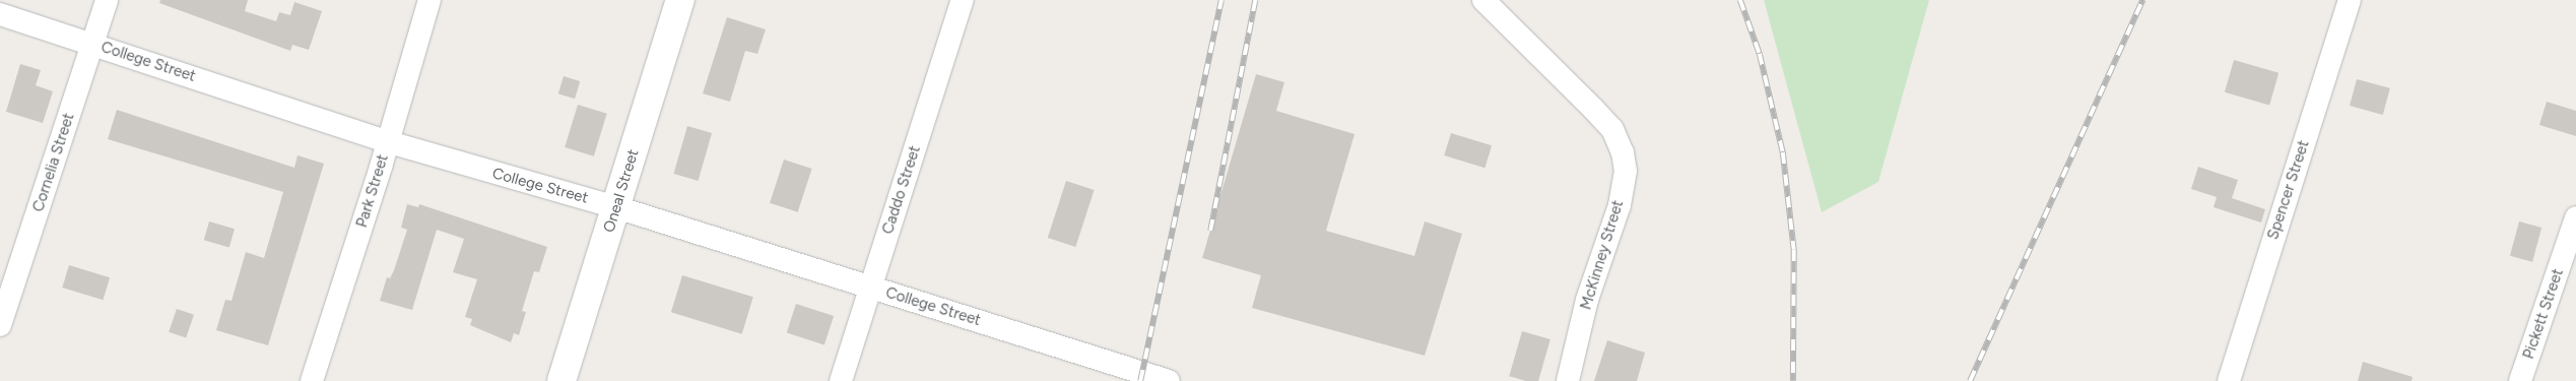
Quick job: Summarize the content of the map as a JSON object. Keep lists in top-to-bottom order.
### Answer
{
  "streets": {
    "street": [
      "College Street",
      "Cornelia Street",
      "Caddo Street",
      "Spencer Street",
      "Park Street",
      "Oneal Street",
      "McKinney Street",
      "Pickett Street"
    ]
  },
  "crossings": [
    ["College Street", "Cornelia Street"],
    ["College Street", "Caddo Street"],
    ["College Street", "Park Street"],
    ["College Street", "Oneal Street"]
  ]
}
